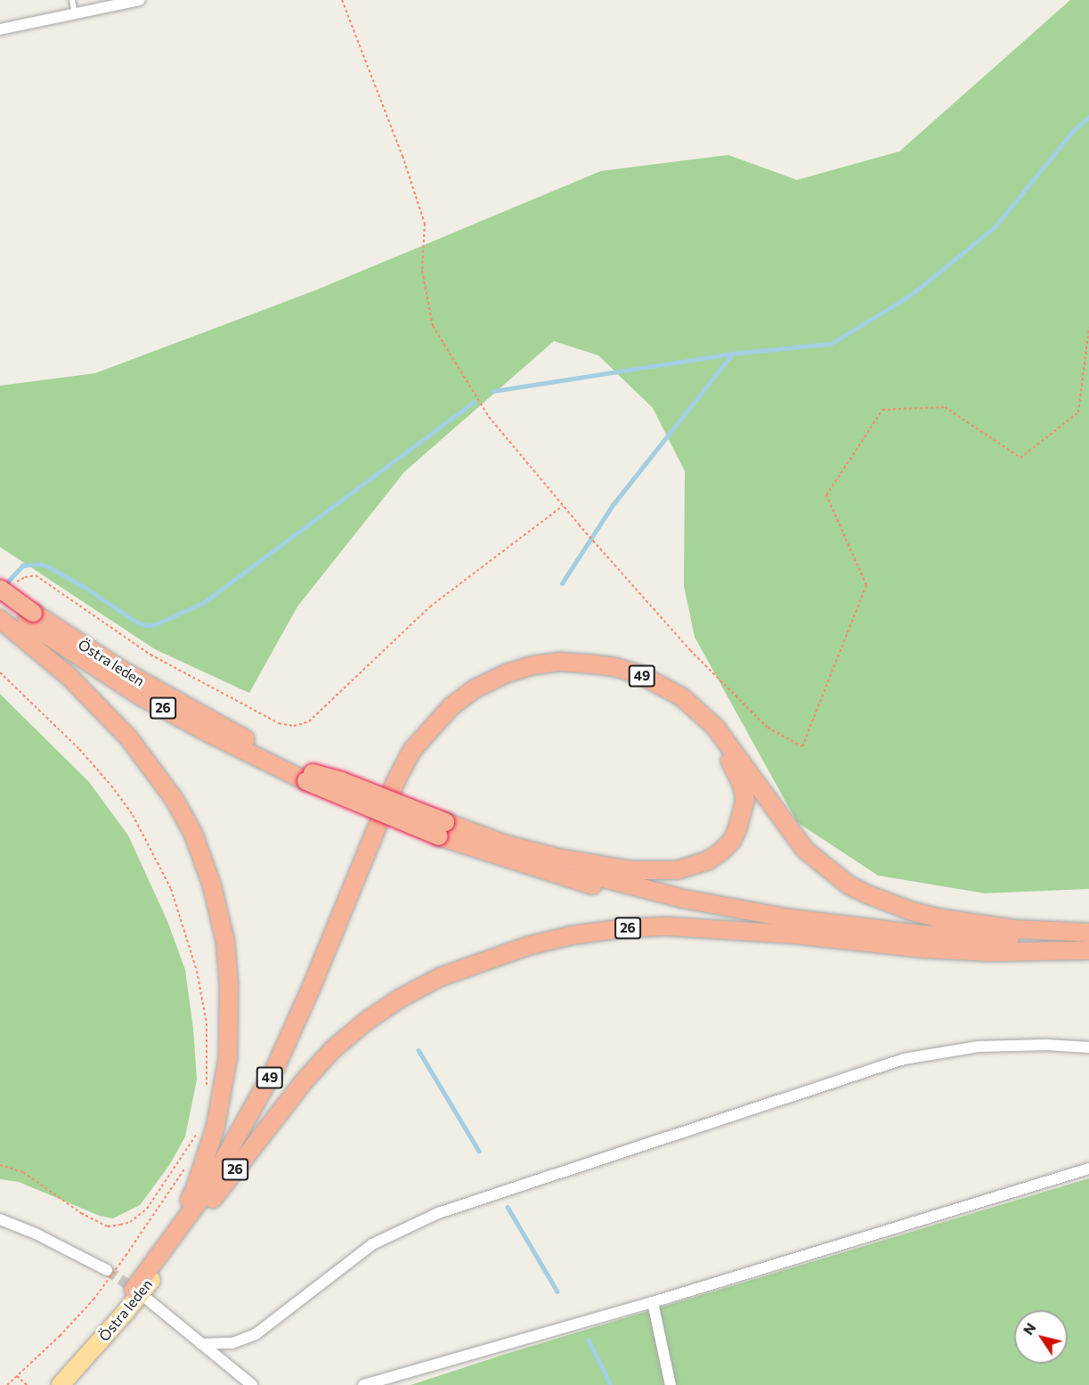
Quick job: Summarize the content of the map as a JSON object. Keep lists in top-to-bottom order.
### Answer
{
  "streets": {
    "highway": ["49", "26"],
    "main road": ["Östra leden"]
  },
  "crossings": [
    ["Östra leden", "49"],
    ["Östra leden", "26"],
    ["49", "26"]
  ],
  "north": "top left"
}
